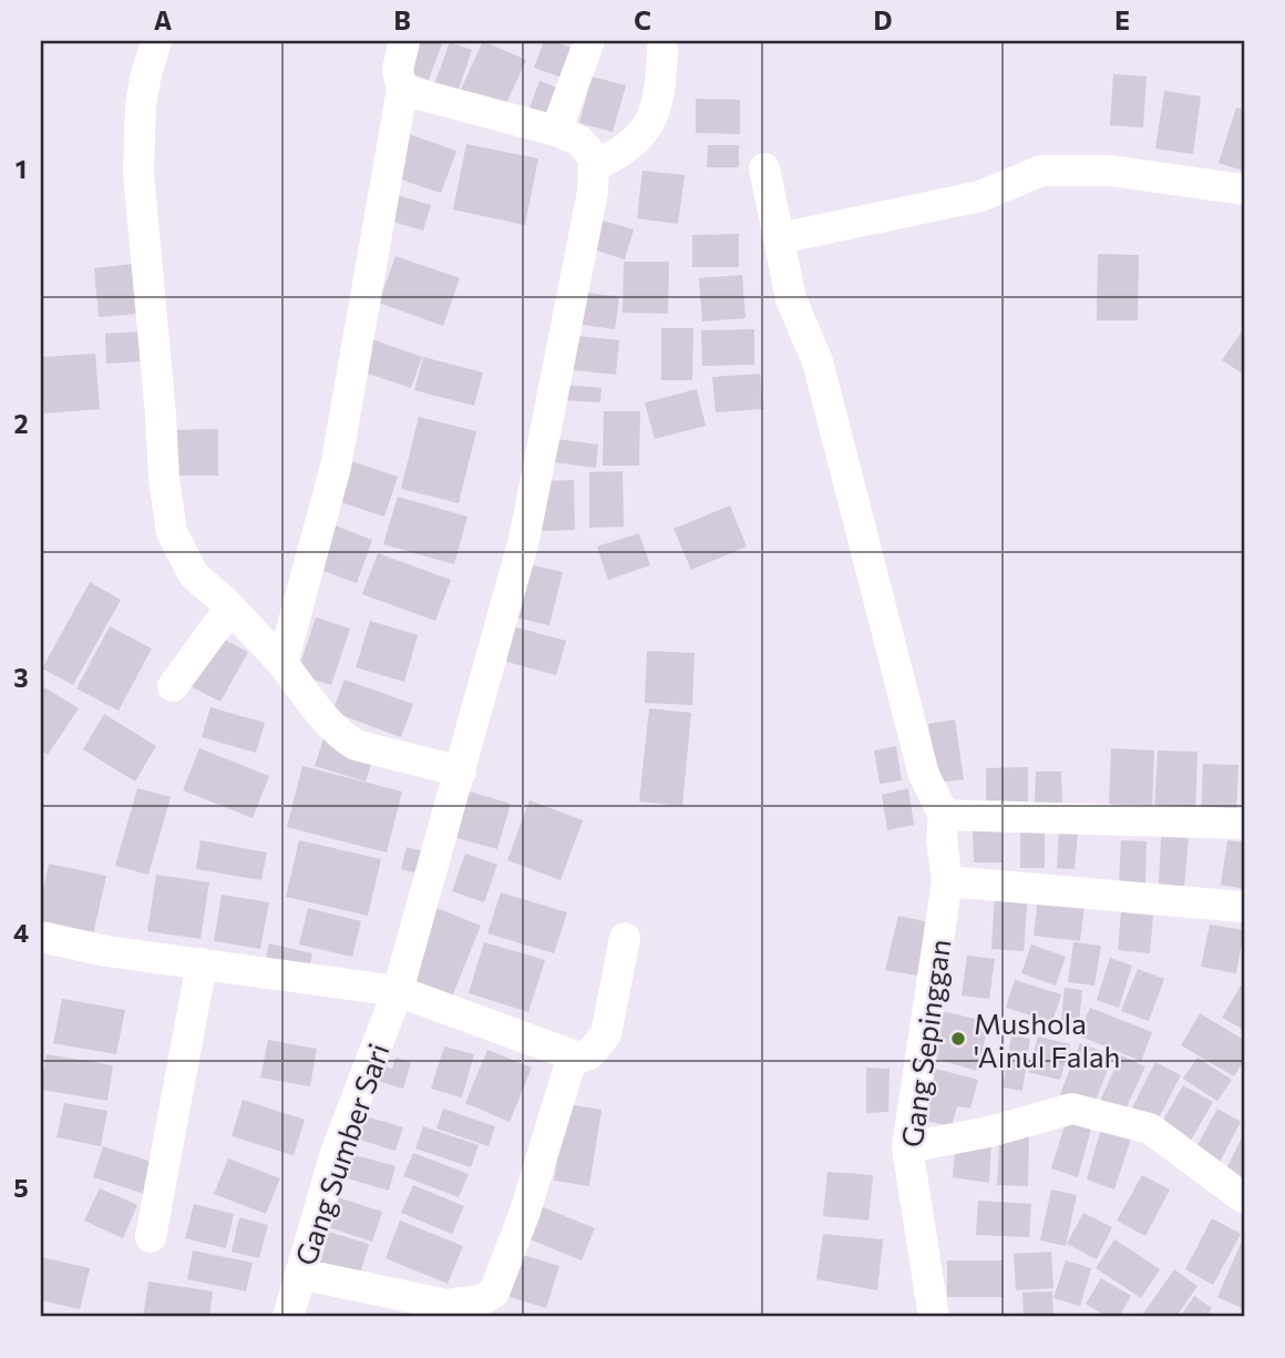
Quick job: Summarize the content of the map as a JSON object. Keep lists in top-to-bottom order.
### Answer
{
  "streets": {
    "street": ["Gang Sepinggan", "Gang Sumber Sari"]
  },
  "places": ["Mushola 'Ainul Falah"],
  "grid": {
    "columns": [
      "A",
      "B",
      "C",
      "D",
      "E"
    ],
    "rows": [
      "1",
      "2",
      "3",
      "4",
      "5"
    ]
  }
}
